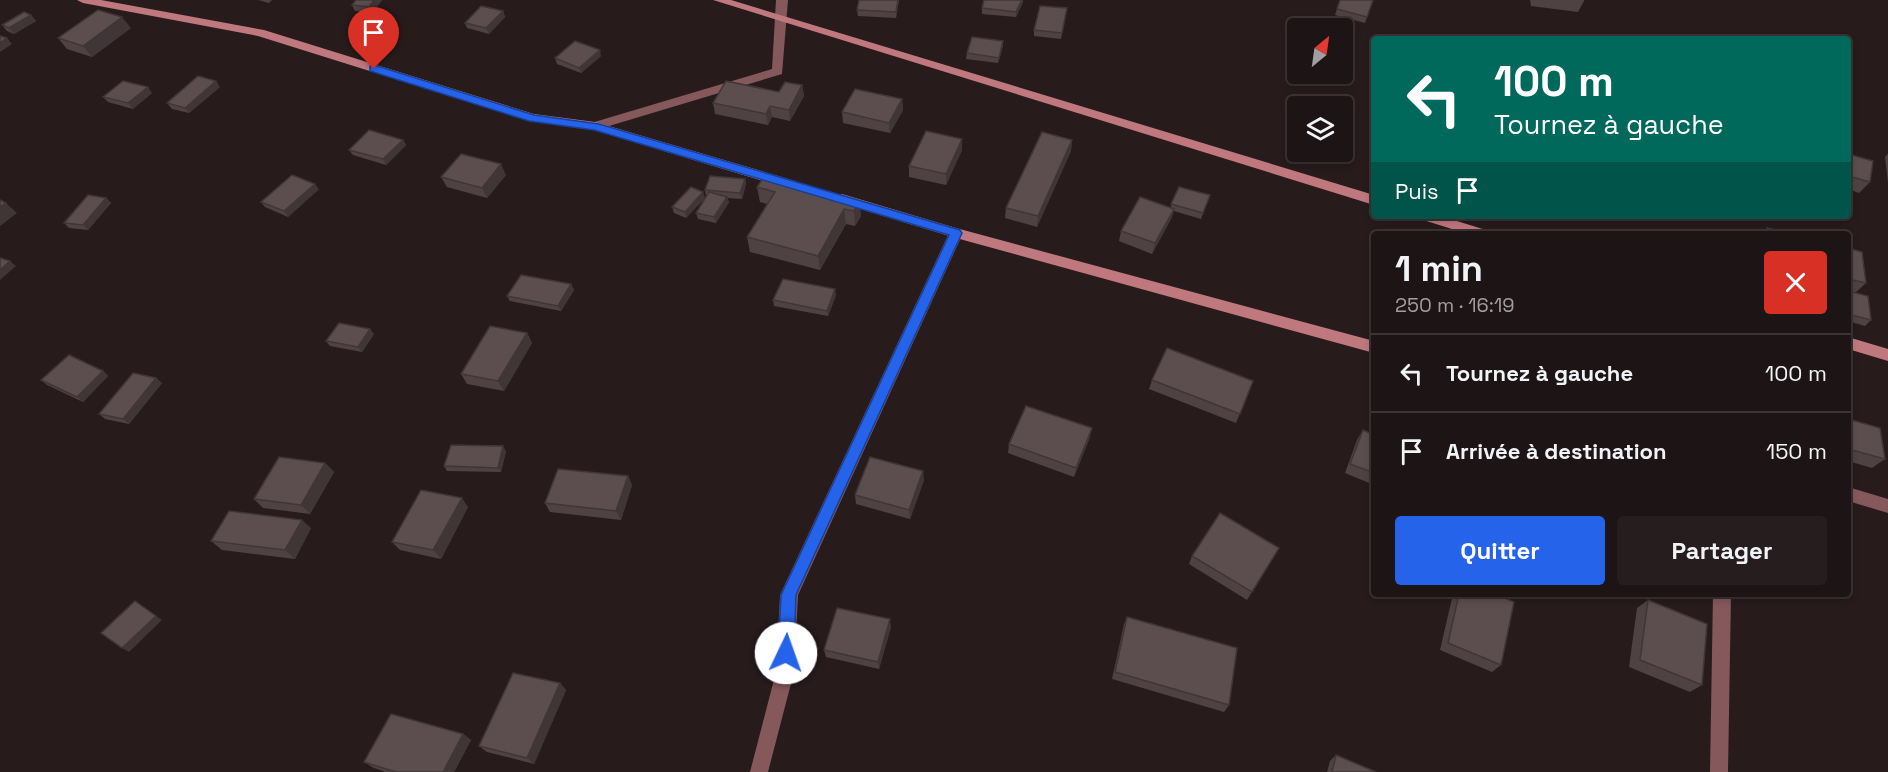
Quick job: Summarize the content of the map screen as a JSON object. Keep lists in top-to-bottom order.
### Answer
{
  "north": "top right",
  "page": {
    "turn": ["100 m", "Tournez à gauche"],
    "then": "Puis",
    "heading": ["1 min", "250 m · 16:19"],
    "list": [
      {
        "name": "Tournez à gauche",
        "value": "100 m"
      },
      {
        "name": "Arrivée à destination",
        "value": "150 m"
      }
    ],
    "buttons": ["Quitter", "Partager"]
  }
}
